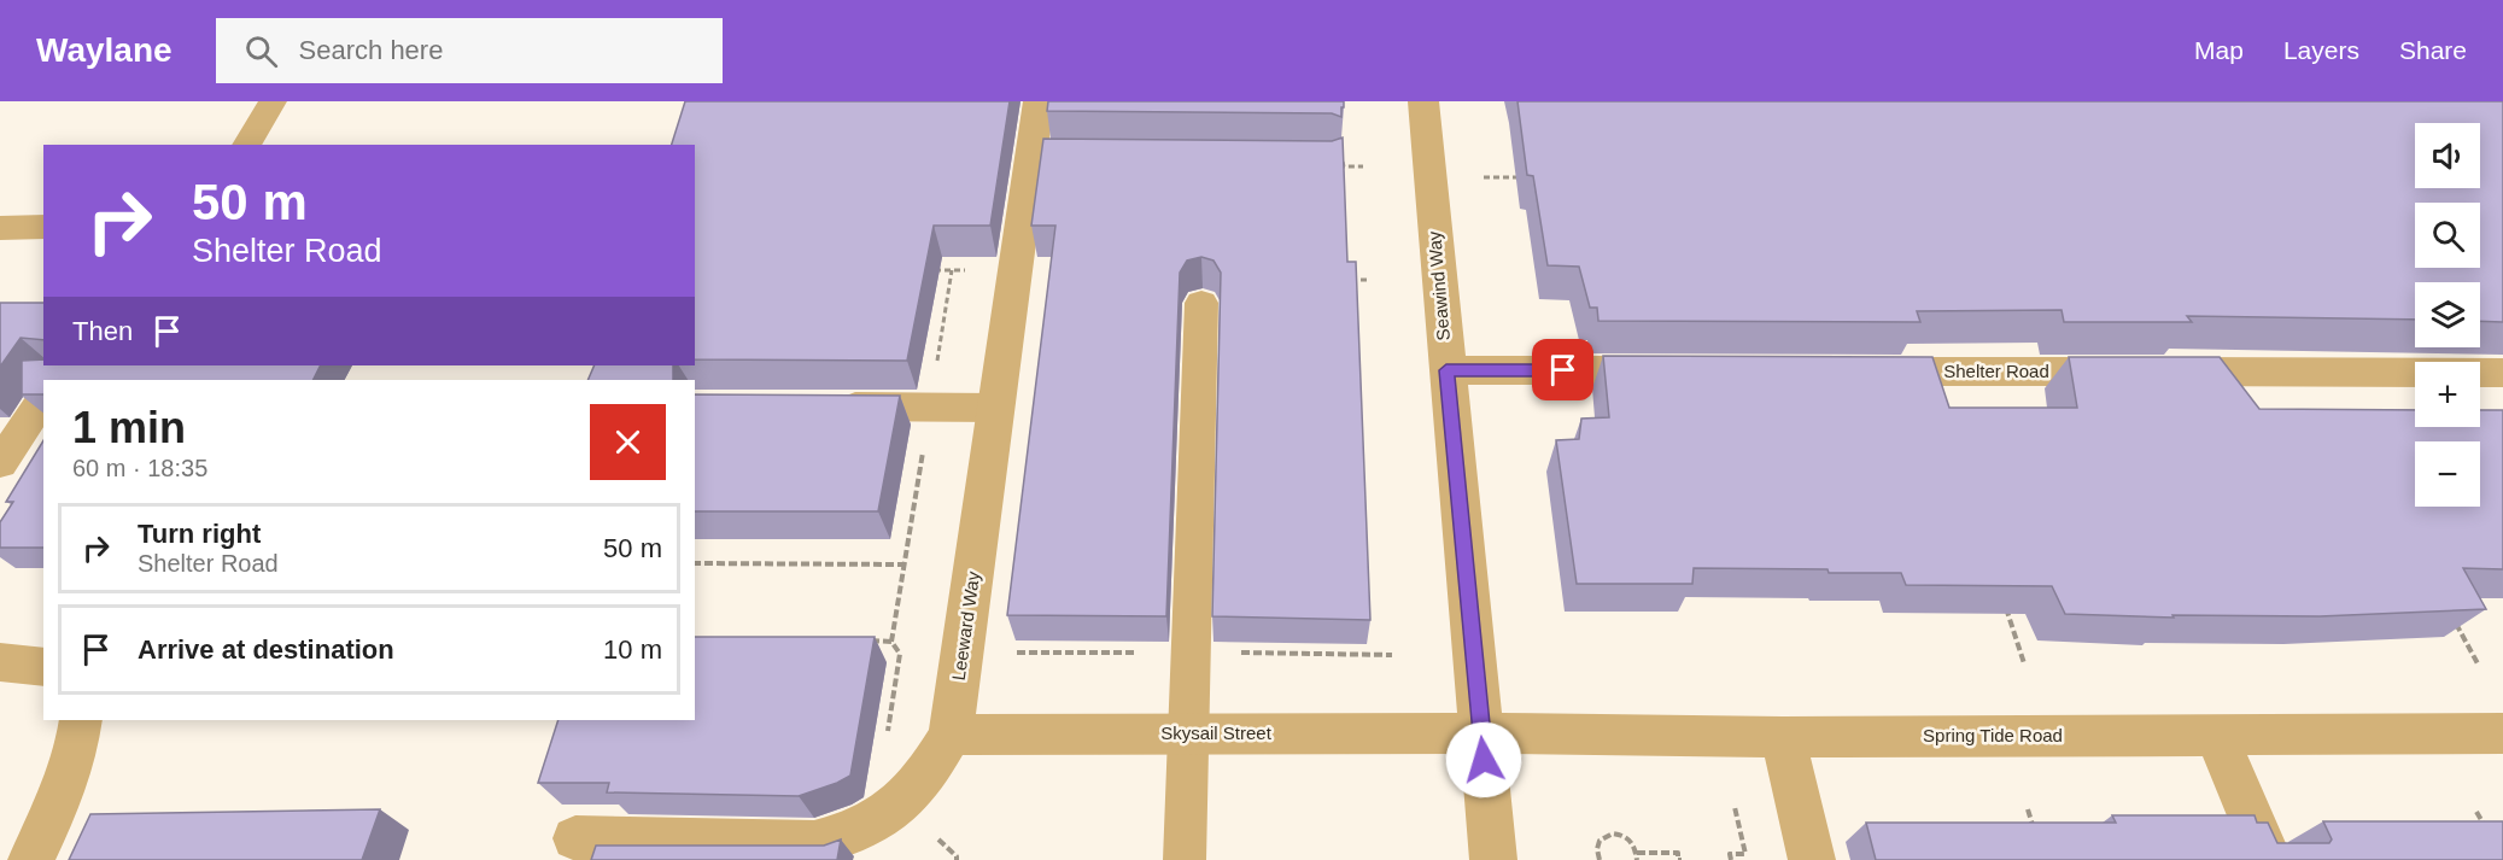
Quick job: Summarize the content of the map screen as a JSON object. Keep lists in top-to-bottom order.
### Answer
{
  "streets": {
    "street": [
      "Seawind Way",
      "Shelter Road",
      "Leeward Way",
      "Skysail Street",
      "Spring Tide Road"
    ]
  },
  "crossings": [
    ["Seawind Way", "Skysail Street"],
    ["Seawind Way", "Spring Tide Road"],
    ["Leeward Way", "Skysail Street"],
    ["Skysail Street", "Spring Tide Road"]
  ],
  "page": {
    "header": "Waylane",
    "search": "Search here",
    "nav": ["Map", "Layers", "Share"],
    "map_buttons": ["+", "−"],
    "turn": ["50 m", "Shelter Road"],
    "then": "Then",
    "heading": ["1 min", "60 m · 18:35"],
    "list": [
      {
        "name": "Turn right",
        "note": "Shelter Road",
        "value": "50 m"
      },
      {
        "name": "Arrive at destination",
        "value": "10 m"
      }
    ]
  }
}
